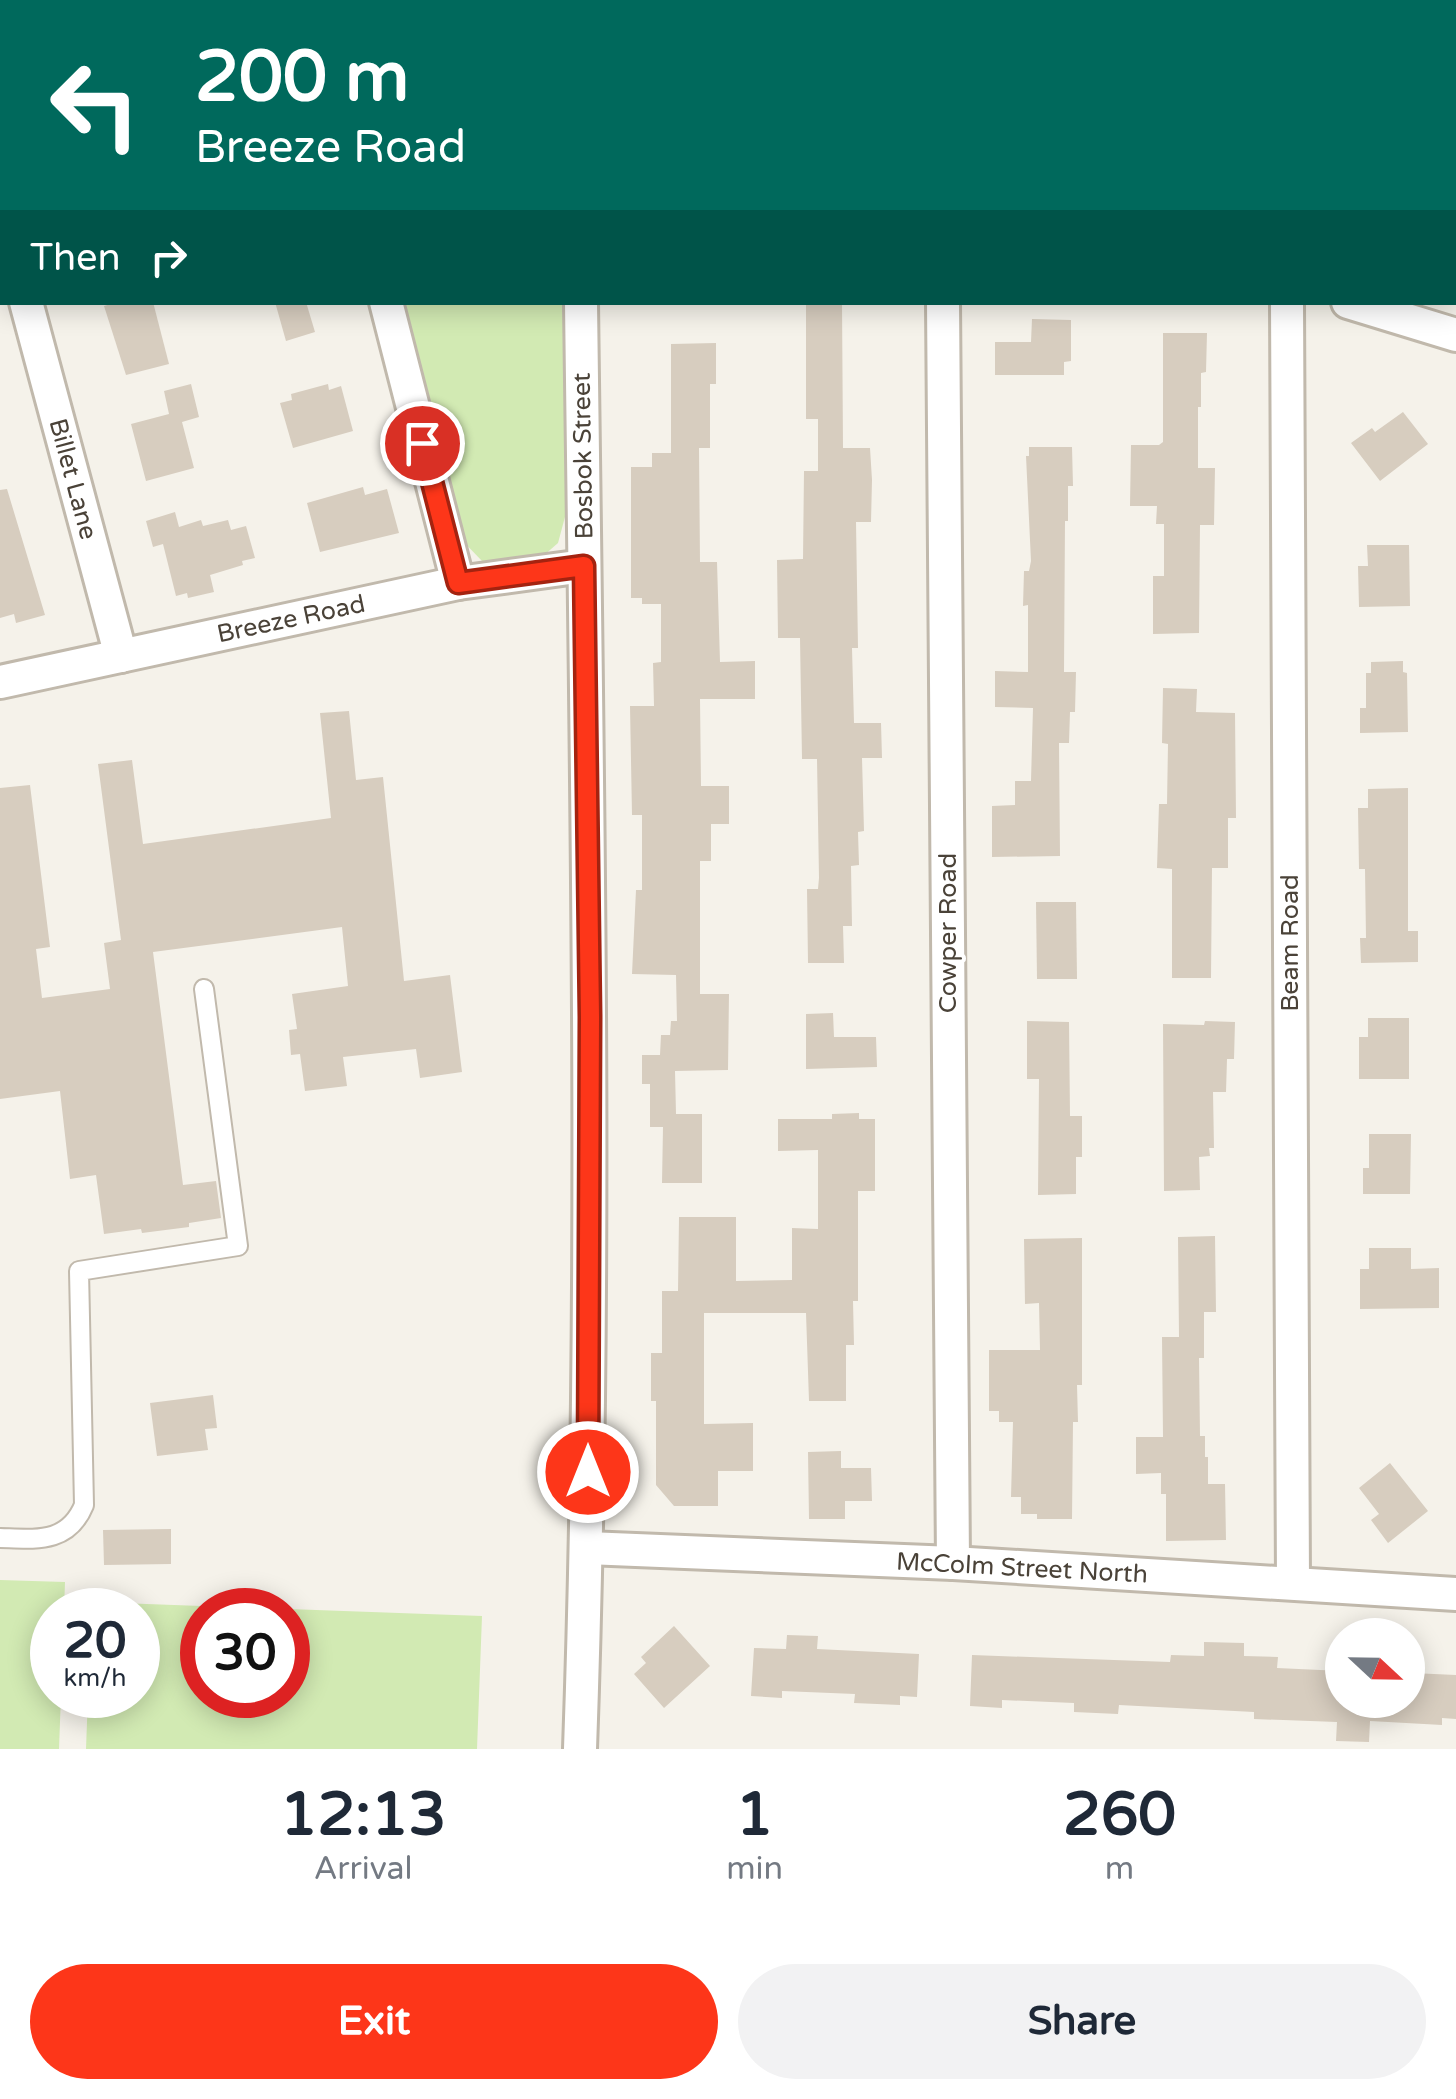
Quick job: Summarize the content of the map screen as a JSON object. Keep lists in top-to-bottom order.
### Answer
{
  "streets": {
    "street": [
      "Bosbok Street",
      "Billet Lane",
      "Breeze Road",
      "Cowper Road",
      "Beam Road",
      "McColm Street North"
    ]
  },
  "crossings": [
    ["Bosbok Street", "Breeze Road"],
    ["Bosbok Street", "McColm Street North"],
    ["Billet Lane", "Breeze Road"],
    ["Cowper Road", "McColm Street North"],
    ["Beam Road", "McColm Street North"]
  ],
  "north": "right",
  "page": {
    "turn": ["200 m", "Breeze Road"],
    "then": "Then",
    "speed": "20 km/h",
    "limit": "30",
    "eta": [
      "12:13",
      "Arrival",
      "1",
      "min",
      "260",
      "m"
    ],
    "buttons": ["Exit", "Share"]
  }
}
